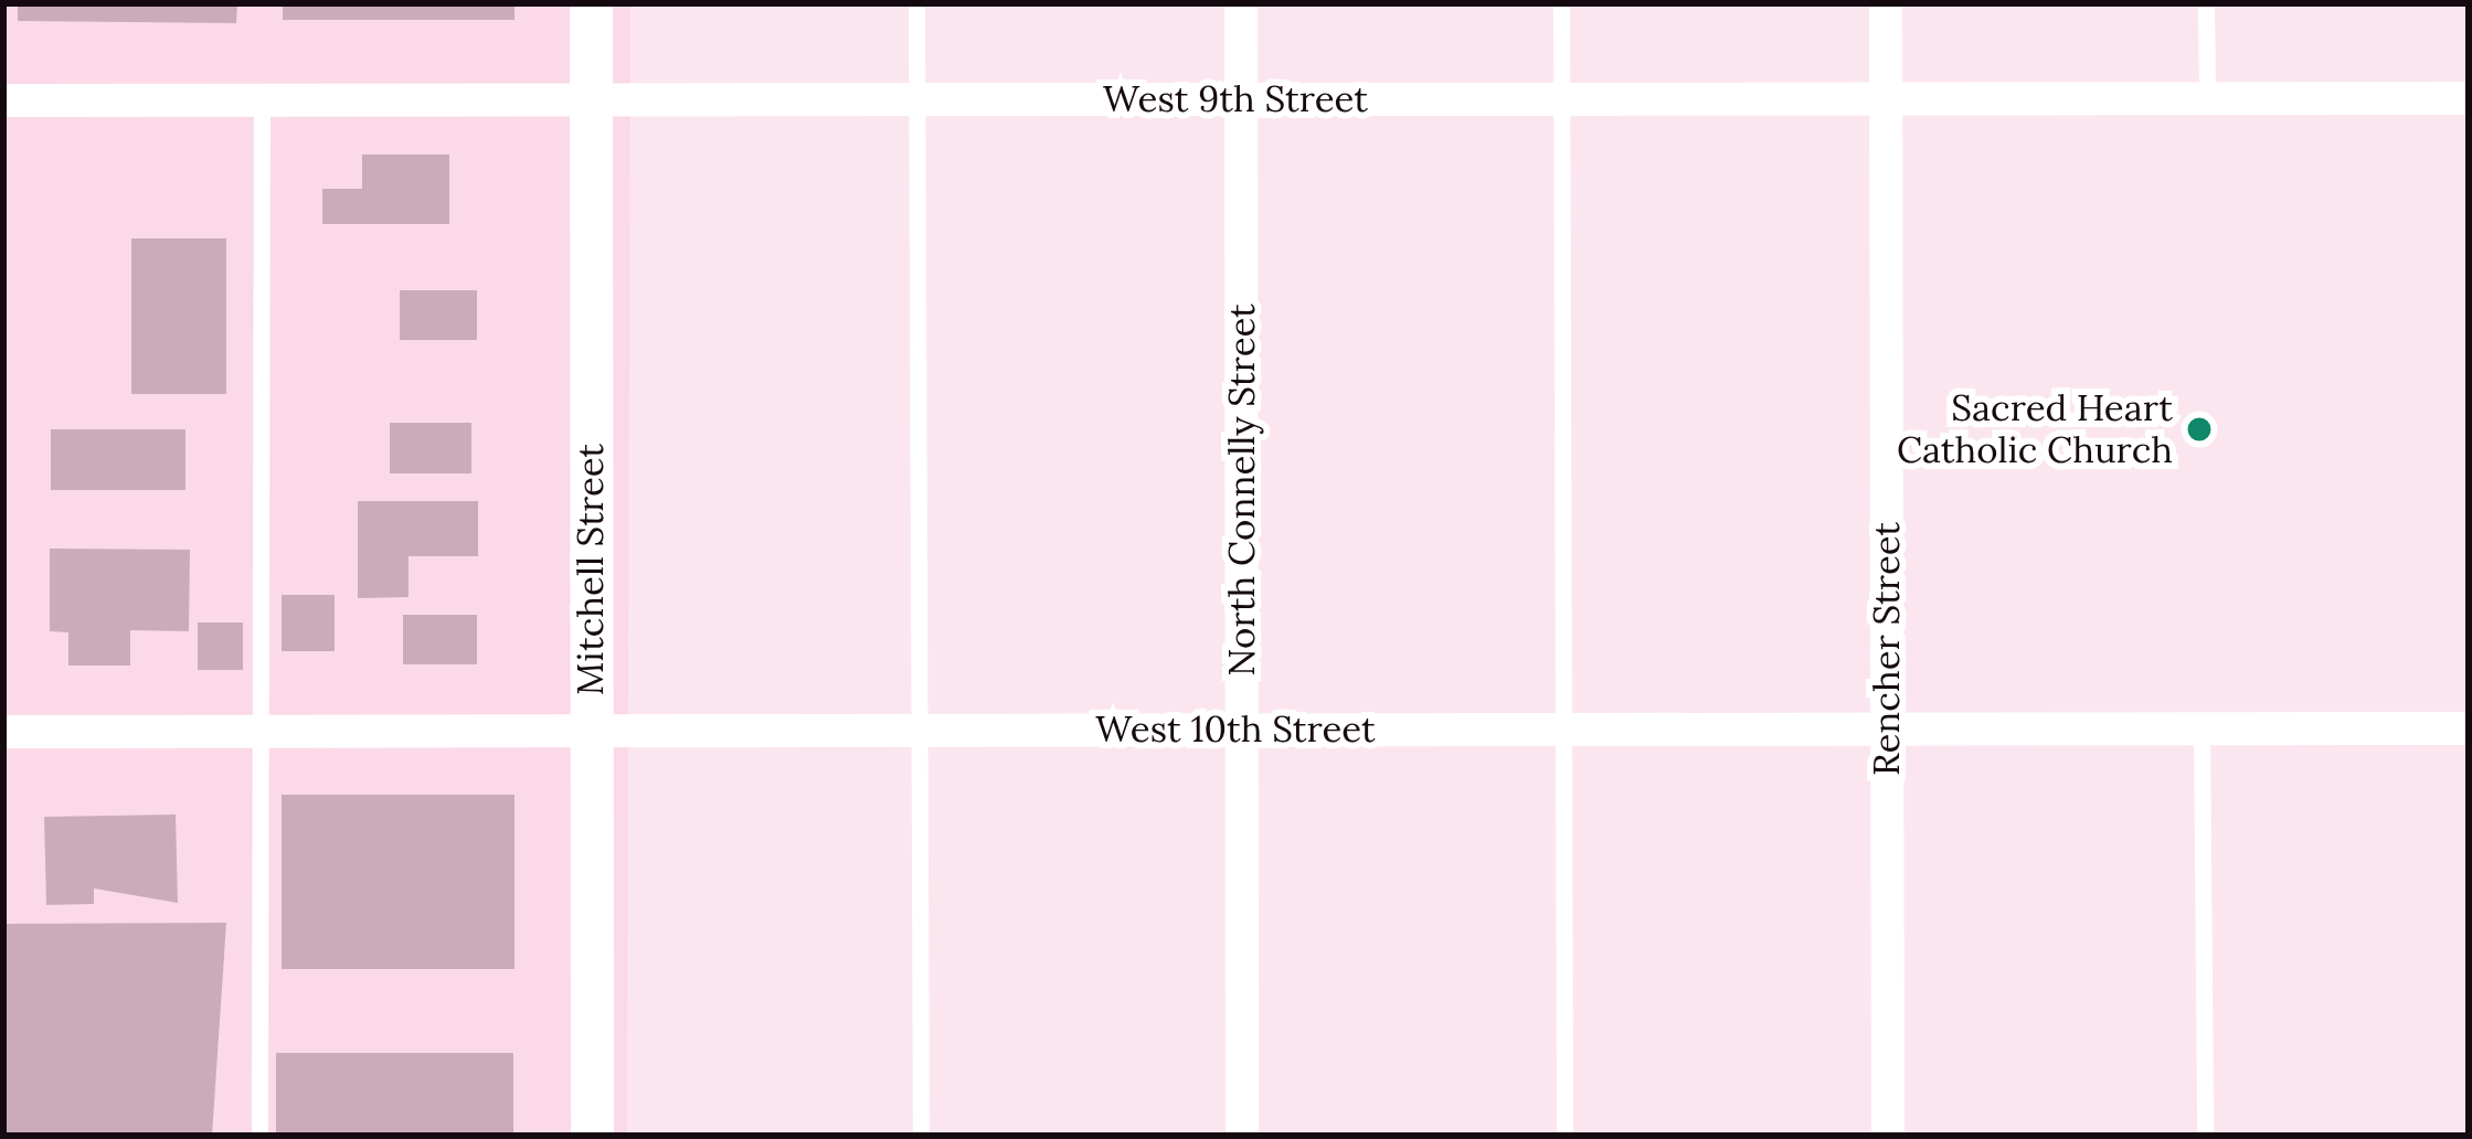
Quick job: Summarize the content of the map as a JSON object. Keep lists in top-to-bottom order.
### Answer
{
  "streets": {
    "street": [
      "West 9th Street",
      "North Connelly Street",
      "Mitchell Street",
      "Rencher Street",
      "West 10th Street"
    ]
  },
  "crossings": [
    ["West 9th Street", "North Connelly Street"],
    ["West 9th Street", "Mitchell Street"],
    ["West 9th Street", "Rencher Street"],
    ["North Connelly Street", "West 10th Street"],
    ["Mitchell Street", "West 10th Street"],
    ["Rencher Street", "West 10th Street"]
  ],
  "places": ["Sacred Heart Catholic Church"]
}
